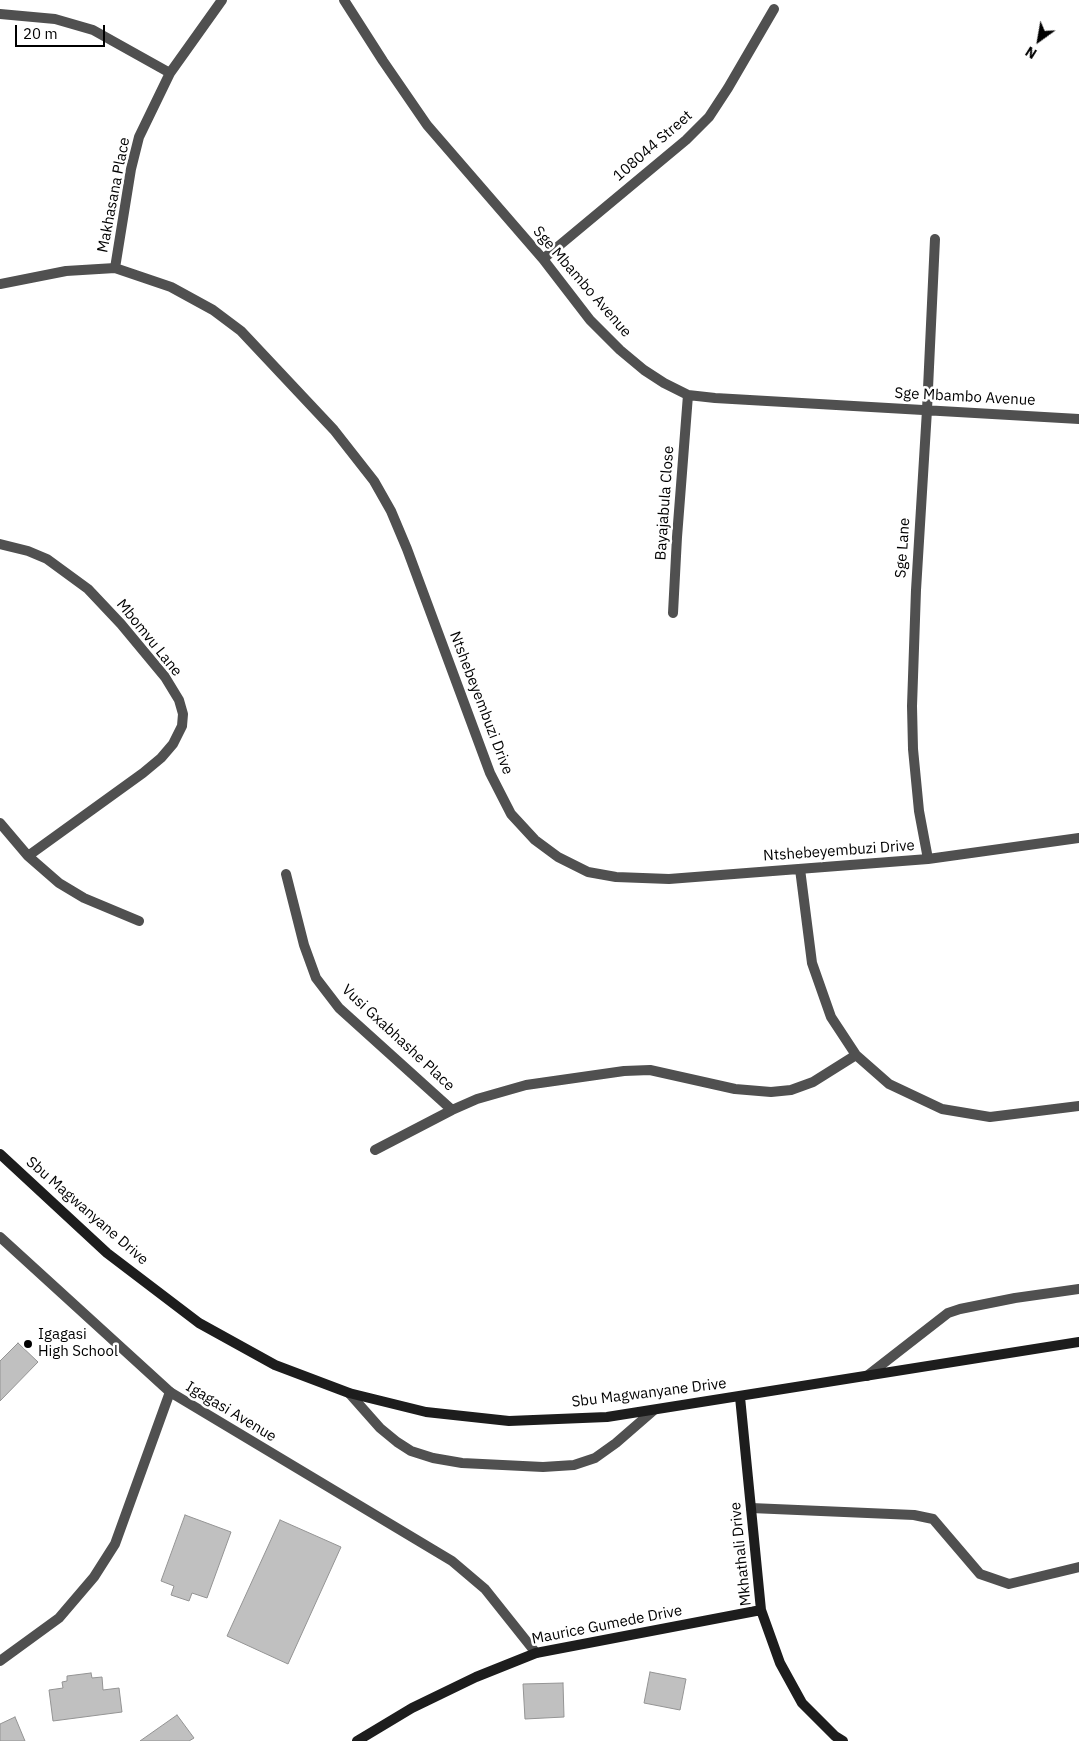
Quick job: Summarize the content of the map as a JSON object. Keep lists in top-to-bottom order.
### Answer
{
  "streets": {
    "main road": ["Sbu Magwanyane Drive", "Mkhathali Drive", "Maurice Gumede Drive"],
    "street": [
      "108044 Street",
      "Makhasana Place",
      "Sge Mbambo Avenue",
      "Bayajabula Close",
      "Sge Lane",
      "Mbomvu Lane",
      "Ntshebeyembuzi Drive",
      "Vusi Gxabhashe Place",
      "Igagasi Avenue"
    ]
  },
  "crossings": [
    ["108044 Street", "Sge Mbambo Avenue"],
    ["Makhasana Place", "Ntshebeyembuzi Drive"],
    ["Sge Mbambo Avenue", "Bayajabula Close"],
    ["Sge Mbambo Avenue", "Sge Lane"],
    ["Sge Lane", "Ntshebeyembuzi Drive"],
    ["Sbu Magwanyane Drive", "Mkhathali Drive"],
    ["Igagasi Avenue", "Maurice Gumede Drive"],
    ["Mkhathali Drive", "Maurice Gumede Drive"]
  ],
  "places": ["Igagasi High School"],
  "scale_bar": "20 m",
  "north": "bottom left"
}
